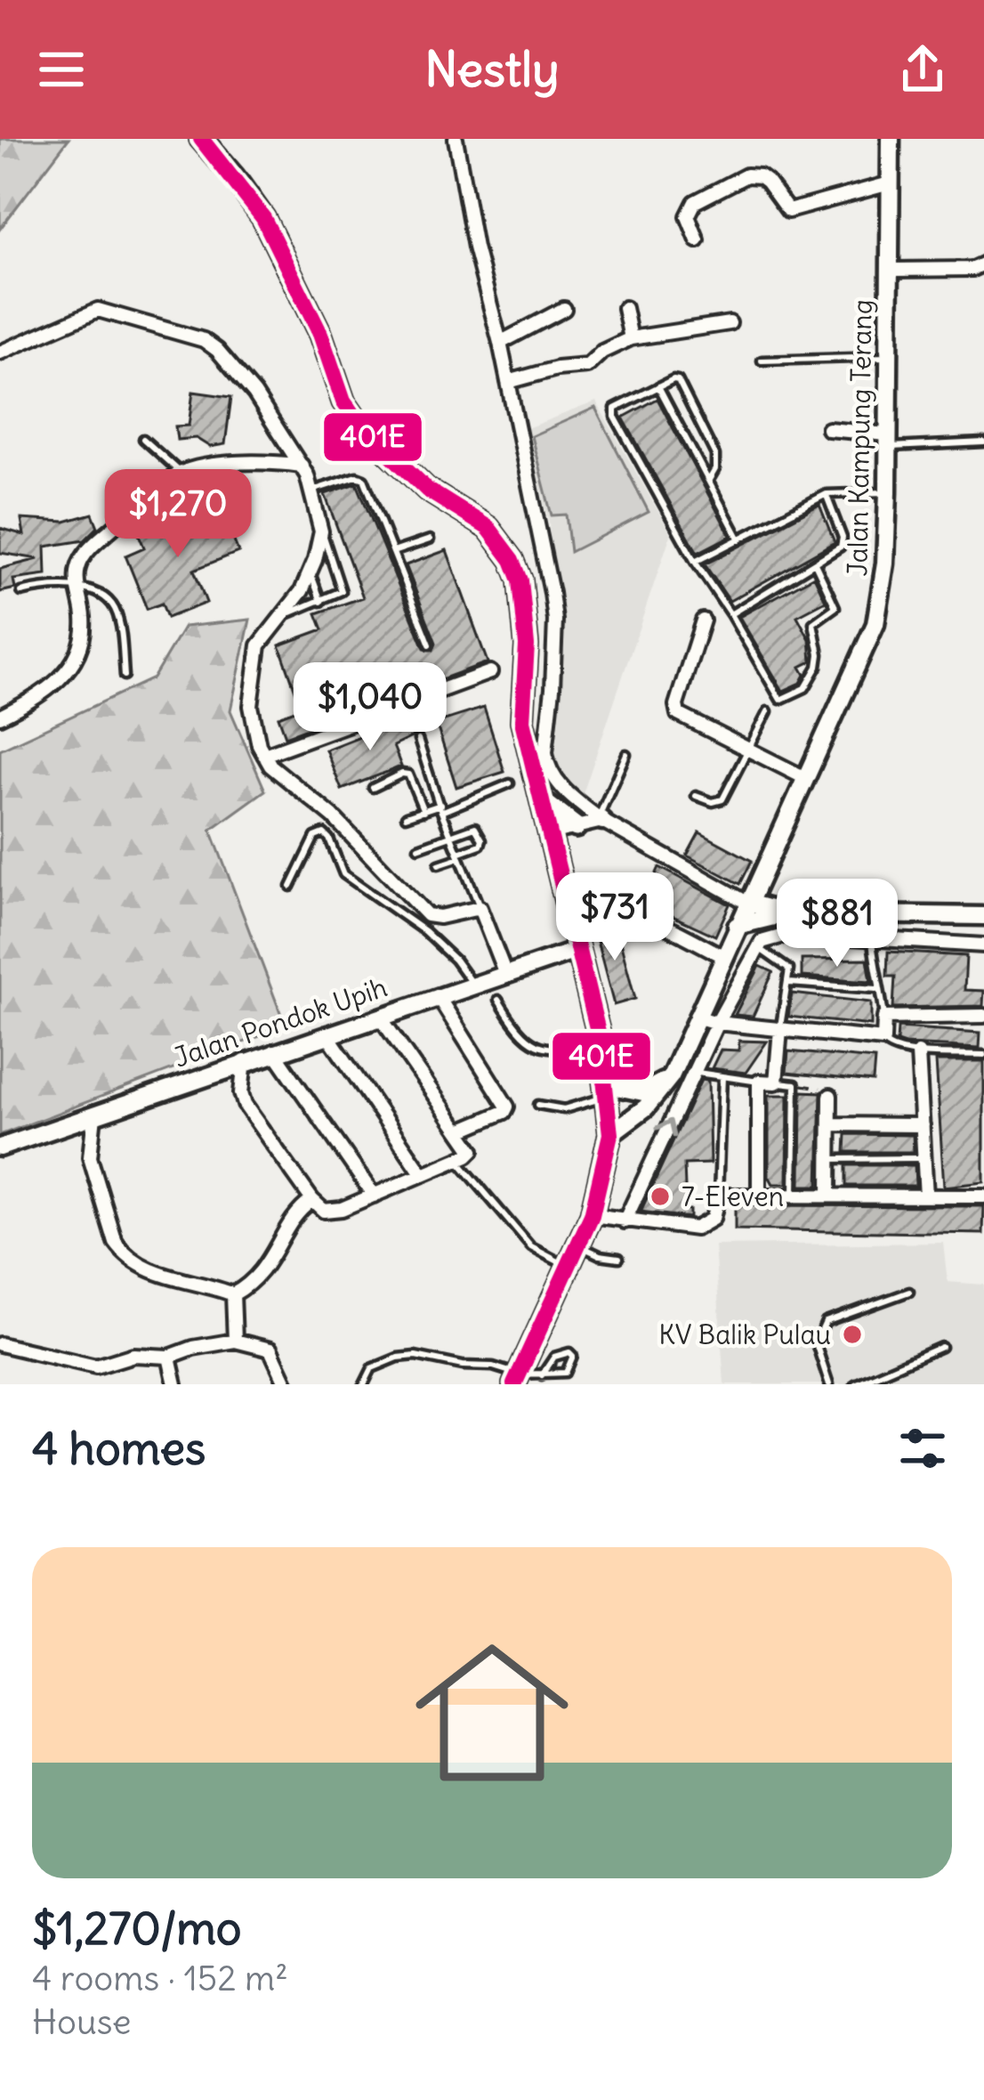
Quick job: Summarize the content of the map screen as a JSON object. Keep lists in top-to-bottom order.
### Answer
{
  "streets": {
    "main road": ["Jalan Kampung Terang", "Jalan Pondok Upih"]
  },
  "places": ["7-Eleven", "KV Balik Pulau"],
  "lines": ["transit line 401E"],
  "page": {
    "header": "Nestly",
    "price": [
      "$1,270",
      "$1,040",
      "$731",
      "$881"
    ],
    "heading": "4 homes",
    "list": [
      {
        "name": "$1,270/mo",
        "note": "4 rooms · 152 m² · House"
      }
    ]
  }
}
